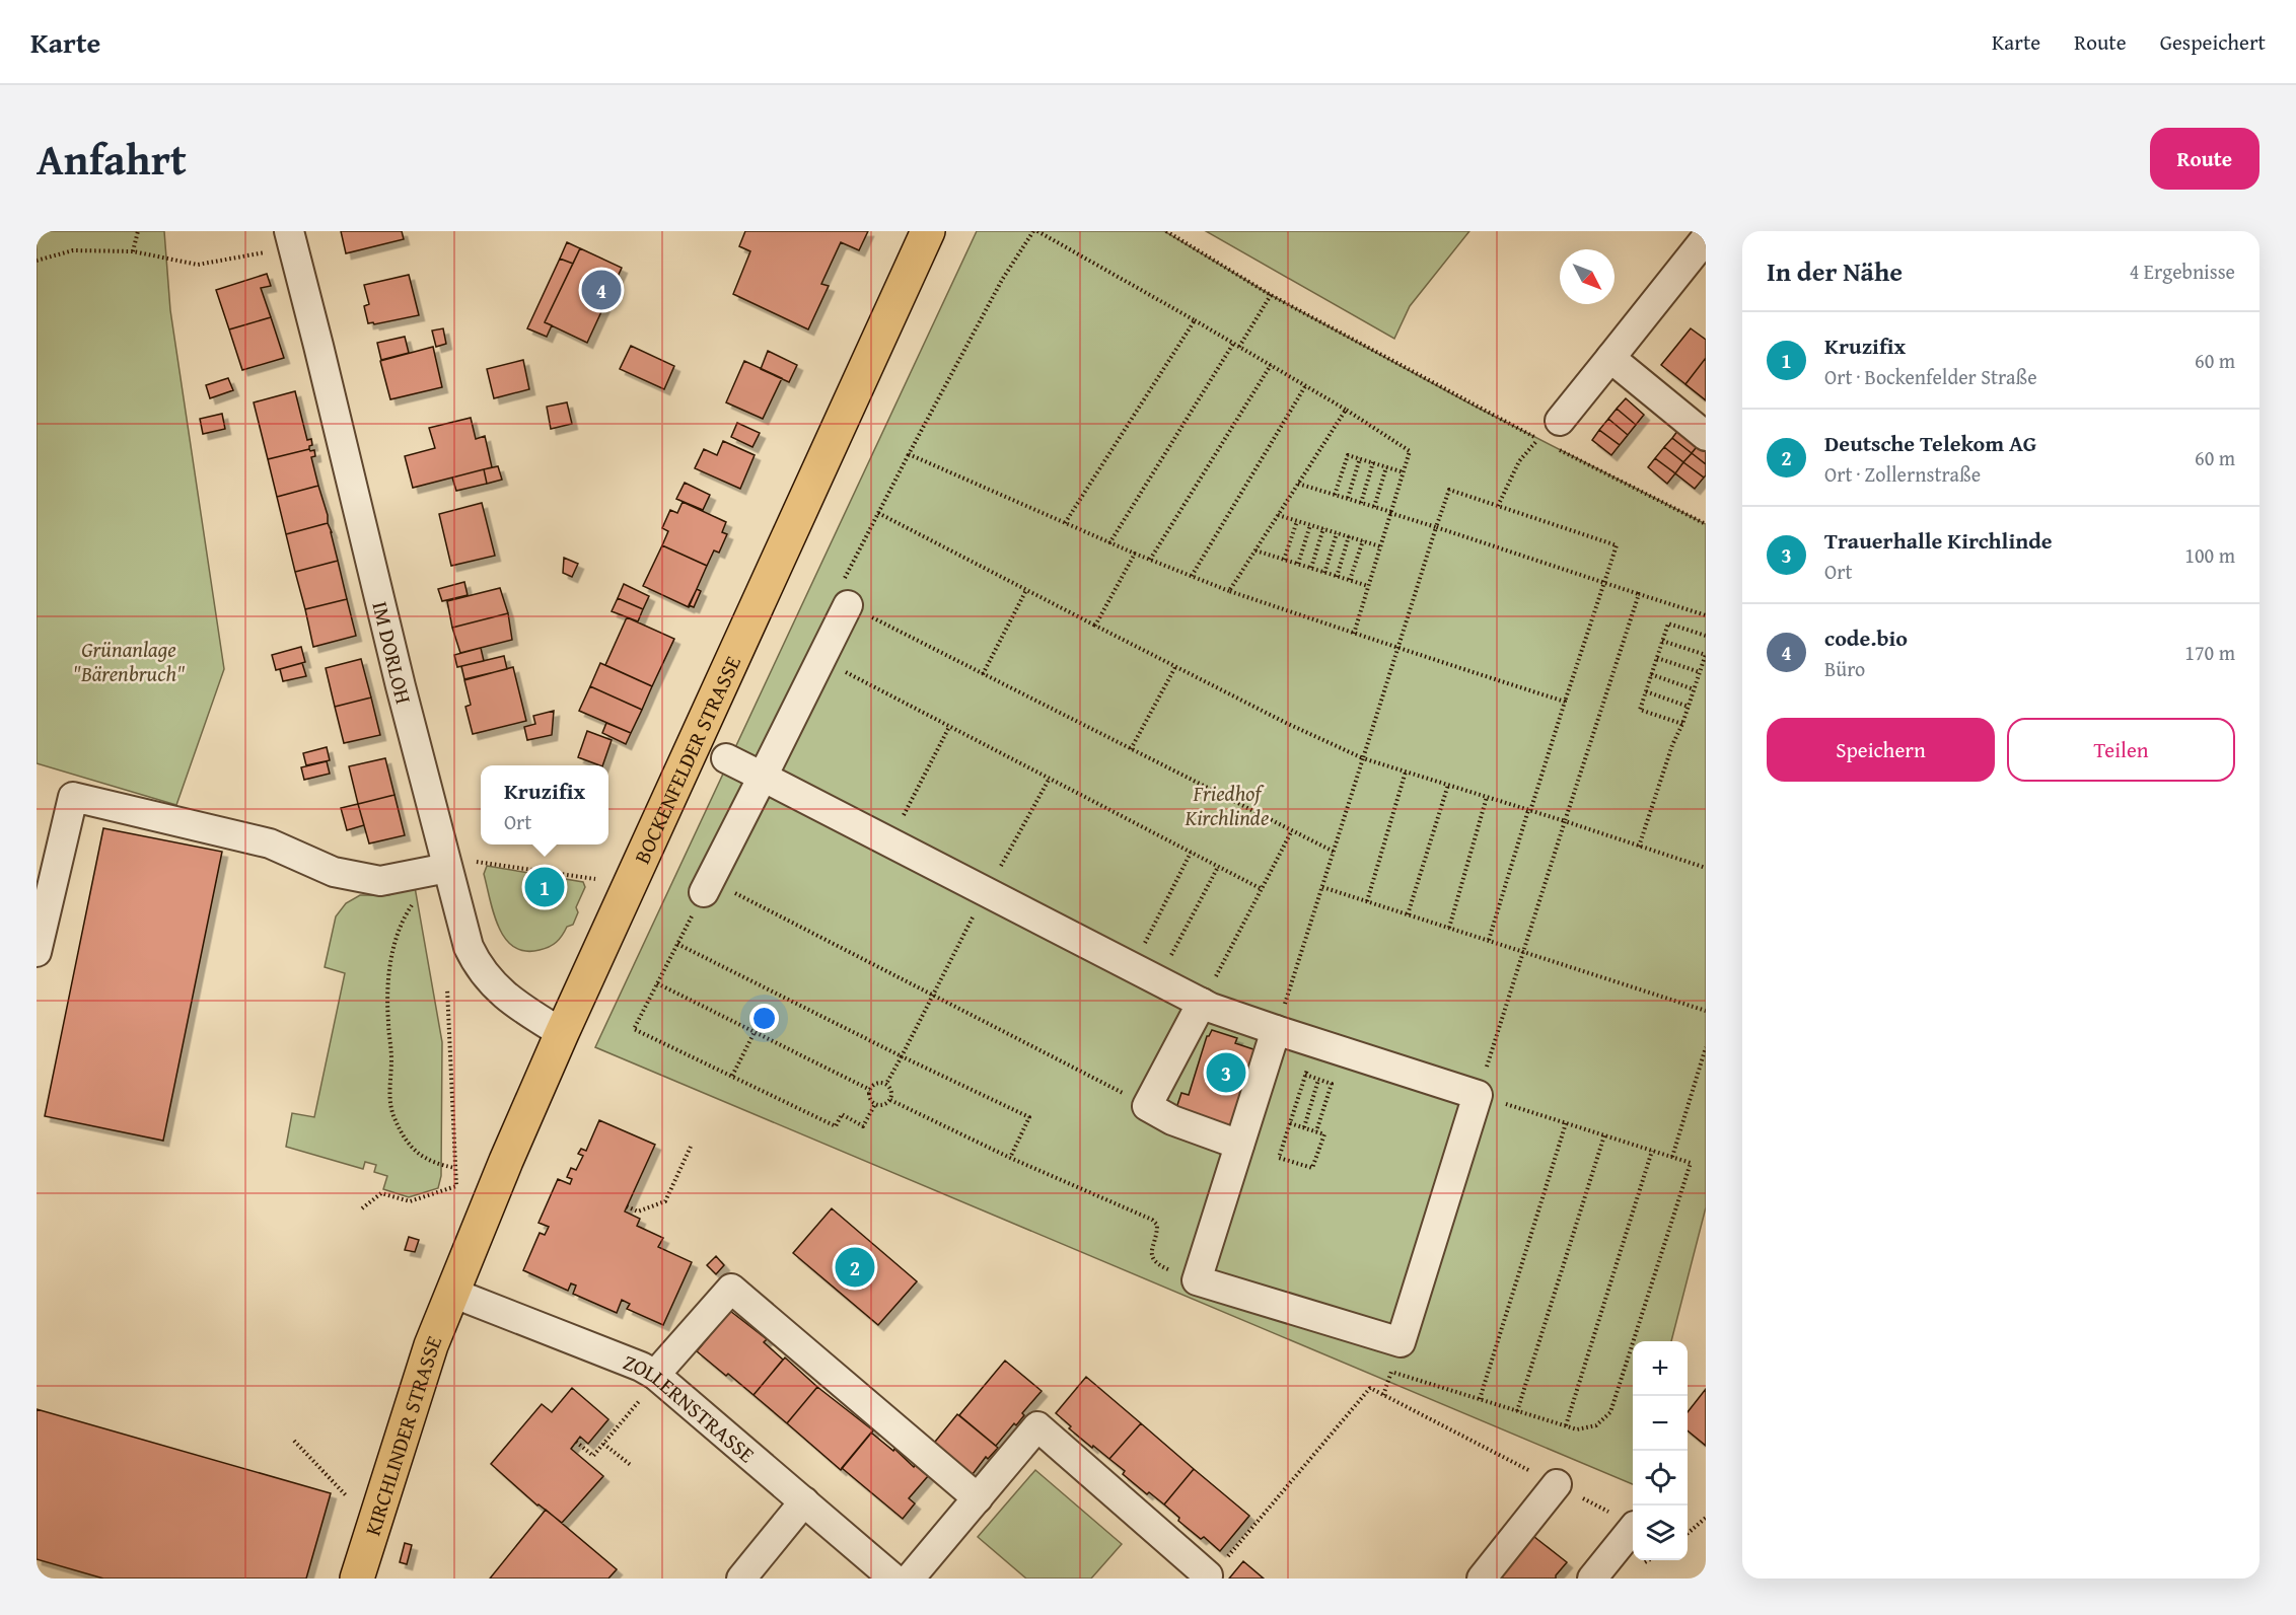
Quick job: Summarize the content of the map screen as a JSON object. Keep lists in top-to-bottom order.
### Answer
{
  "streets": {
    "main road": ["BOCKENFELDER STRASSE", "KIRCHLINDER STRASSE"],
    "street": ["IM DORLOH", "ZOLLERNSTRASSE"]
  },
  "crossings": [
    ["IM DORLOH", "BOCKENFELDER STRASSE"],
    ["BOCKENFELDER STRASSE", "ZOLLERNSTRASSE"],
    ["BOCKENFELDER STRASSE", "KIRCHLINDER STRASSE"],
    ["ZOLLERNSTRASSE", "KIRCHLINDER STRASSE"]
  ],
  "parks": ["Grünanlage \"Bärenbruch\"", "Friedhof Kirchlinde"],
  "north": "bottom right",
  "page": {
    "header": "Karte",
    "nav": ["Karte", "Route", "Gespeichert"],
    "title": "Anfahrt",
    "buttons": [
      "Route",
      ["Speichern", "Teilen"]
    ],
    "heading": ["In der Nähe", "4 Ergebnisse"],
    "pins": [
      "4",
      "1",
      "3",
      "2"
    ],
    "list": [
      {
        "mark": "1",
        "name": "Kruzifix",
        "note": "Ort · Bockenfelder Straße",
        "value": "60 m"
      },
      {
        "mark": "2",
        "name": "Deutsche Telekom AG",
        "note": "Ort · Zollernstraße",
        "value": "60 m"
      },
      {
        "mark": "3",
        "name": "Trauerhalle Kirchlinde",
        "note": "Ort",
        "value": "100 m"
      },
      {
        "mark": "4",
        "name": "code.bio",
        "note": "Büro",
        "value": "170 m"
      }
    ],
    "popup": ["Kruzifix", "Ort"],
    "map_buttons": ["+", "−"]
  }
}
